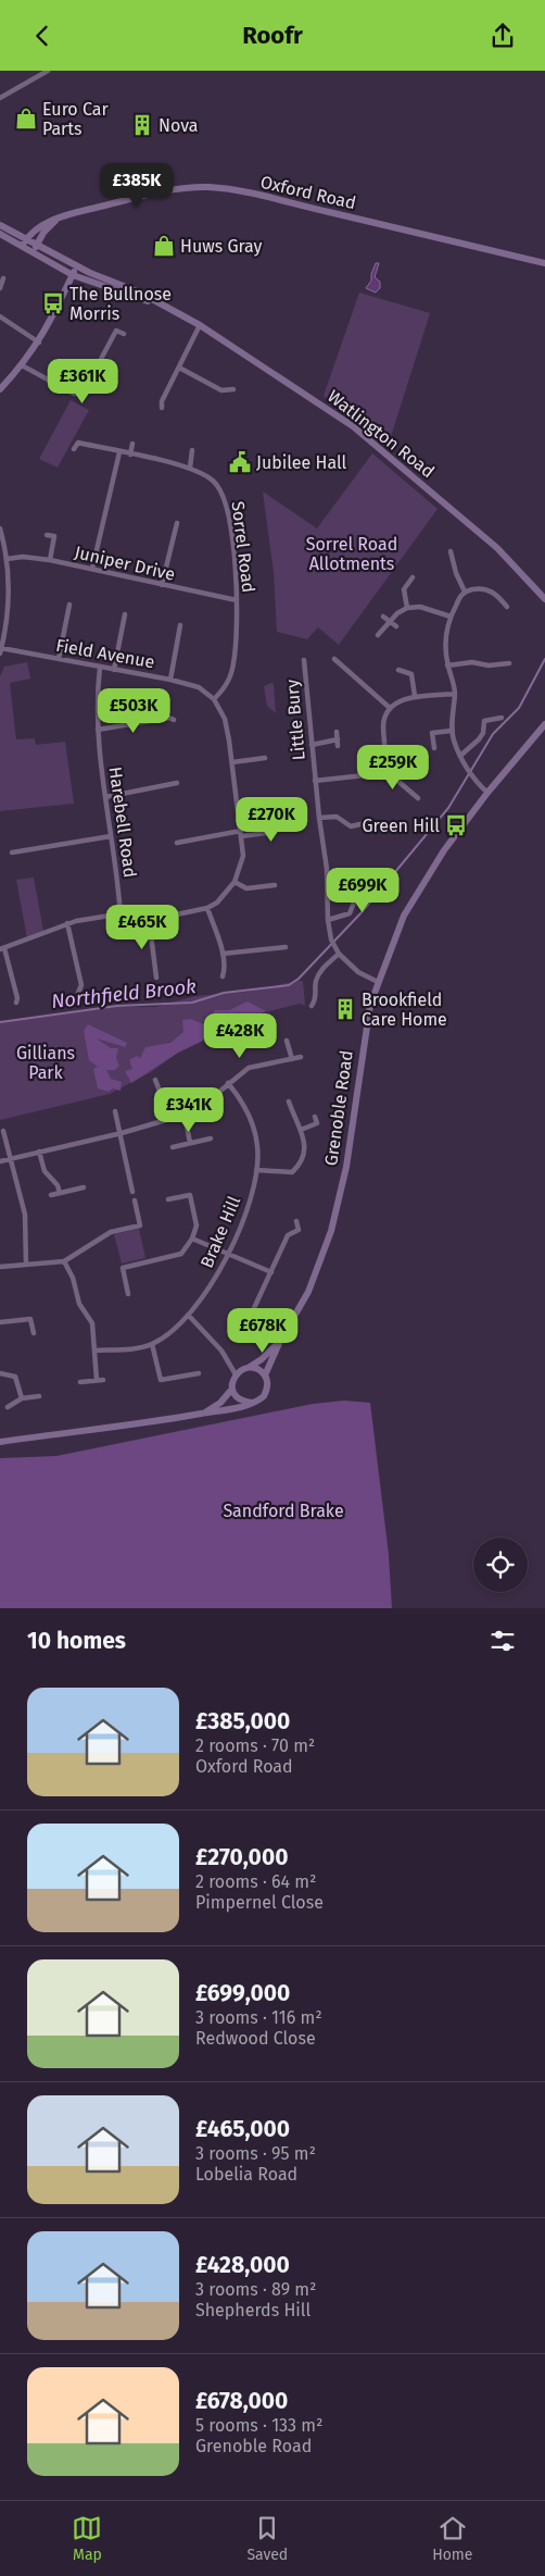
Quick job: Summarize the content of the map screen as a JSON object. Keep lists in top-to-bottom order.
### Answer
{
  "streets": {
    "street": [
      "Oxford Road",
      "Watlington Road",
      "Sorrel Road",
      "Juniper Drive",
      "Field Avenue",
      "Little Bury",
      "Harebell Road",
      "Grenoble Road",
      "Brake Hill"
    ]
  },
  "crossings": [
    ["Oxford Road", "Watlington Road"],
    ["Sorrel Road", "Juniper Drive"],
    ["Sorrel Road", "Field Avenue"],
    ["Field Avenue", "Harebell Road"],
    ["Little Bury", "Grenoble Road"]
  ],
  "water": ["Northfield Brook"],
  "parks": ["Sorrel Road Allotments", "Gillians Park", "Sandford Brake"],
  "places": {
    "shop": ["Euro Car Parts", "Huws Gray"],
    "building": ["Nova", "Brookfield Care Home"],
    "bus stop": ["The Bullnose Morris", "Green Hill"],
    "public building": ["Jubilee Hall"]
  },
  "page": {
    "header": "Roofr",
    "price": [
      "£385K",
      "£361K",
      "£503K",
      "£259K",
      "£270K",
      "£699K",
      "£465K",
      "£428K",
      "£341K",
      "£678K"
    ],
    "heading": "10 homes",
    "list": [
      {
        "name": "£385,000",
        "note": "2 rooms · 70 m² · Oxford Road"
      },
      {
        "name": "£270,000",
        "note": "2 rooms · 64 m² · Pimpernel Close"
      },
      {
        "name": "£699,000",
        "note": "3 rooms · 116 m² · Redwood Close"
      },
      {
        "name": "£465,000",
        "note": "3 rooms · 95 m² · Lobelia Road"
      },
      {
        "name": "£428,000",
        "note": "3 rooms · 89 m² · Shepherds Hill"
      },
      {
        "name": "£678,000",
        "note": "5 rooms · 133 m² · Grenoble Road"
      }
    ],
    "tabs": ["Map", "Saved", "Home"]
  }
}
